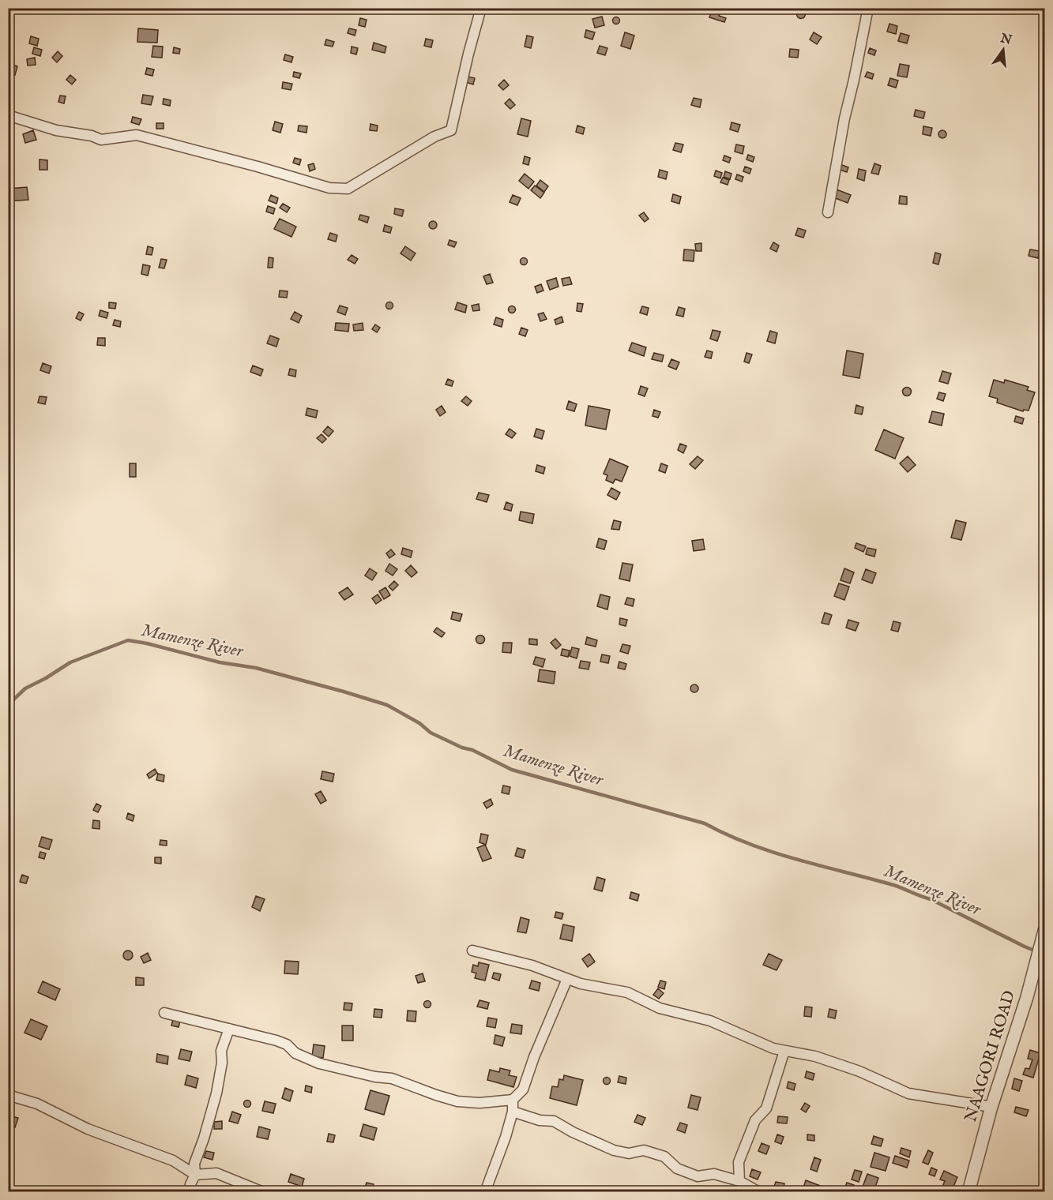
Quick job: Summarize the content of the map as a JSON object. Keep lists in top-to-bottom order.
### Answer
{
  "streets": {
    "street": ["NAAGORI ROAD"]
  },
  "water": ["Mamenze River"],
  "north": "top"
}
